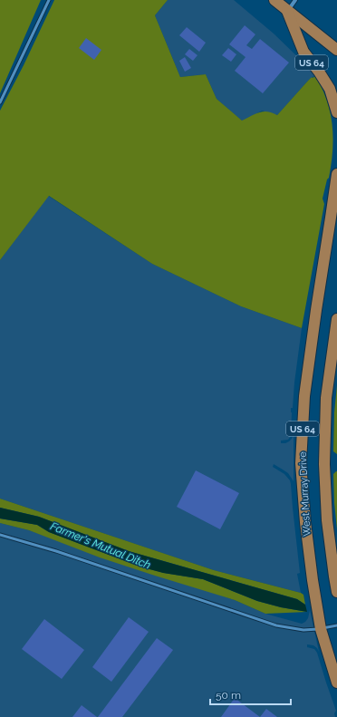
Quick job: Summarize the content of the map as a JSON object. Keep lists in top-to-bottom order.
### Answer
{
  "streets": {
    "highway": ["US 64", "West Murray Drive"]
  },
  "water": ["Farmer's Mutual Ditch"],
  "scale_bar": "50 m"
}
